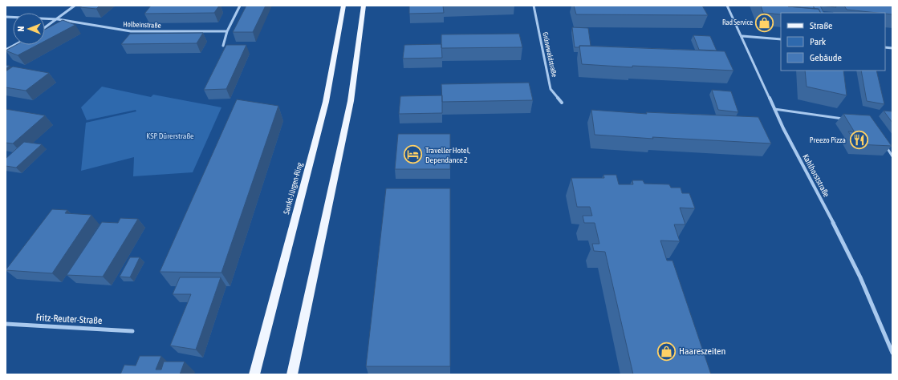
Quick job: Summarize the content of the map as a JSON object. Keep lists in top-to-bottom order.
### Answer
{
  "streets": {
    "main road": ["Sankt-Jürgen-Ring"],
    "street": [
      "Holbeinstraße",
      "Grünewaldstraße",
      "Kahlhorststraße",
      "Fritz-Reuter-Straße"
    ]
  },
  "parks": ["KSP Dürerstraße"],
  "places": {
    "shop": ["Rad Service", "Haareszeiten"],
    "restaurant": ["Preezo Pizza"],
    "hotel": ["Traveller Hotel, Dependance 2"]
  },
  "legend": ["Straße", "Park", "Gebäude"],
  "north": "left"
}
